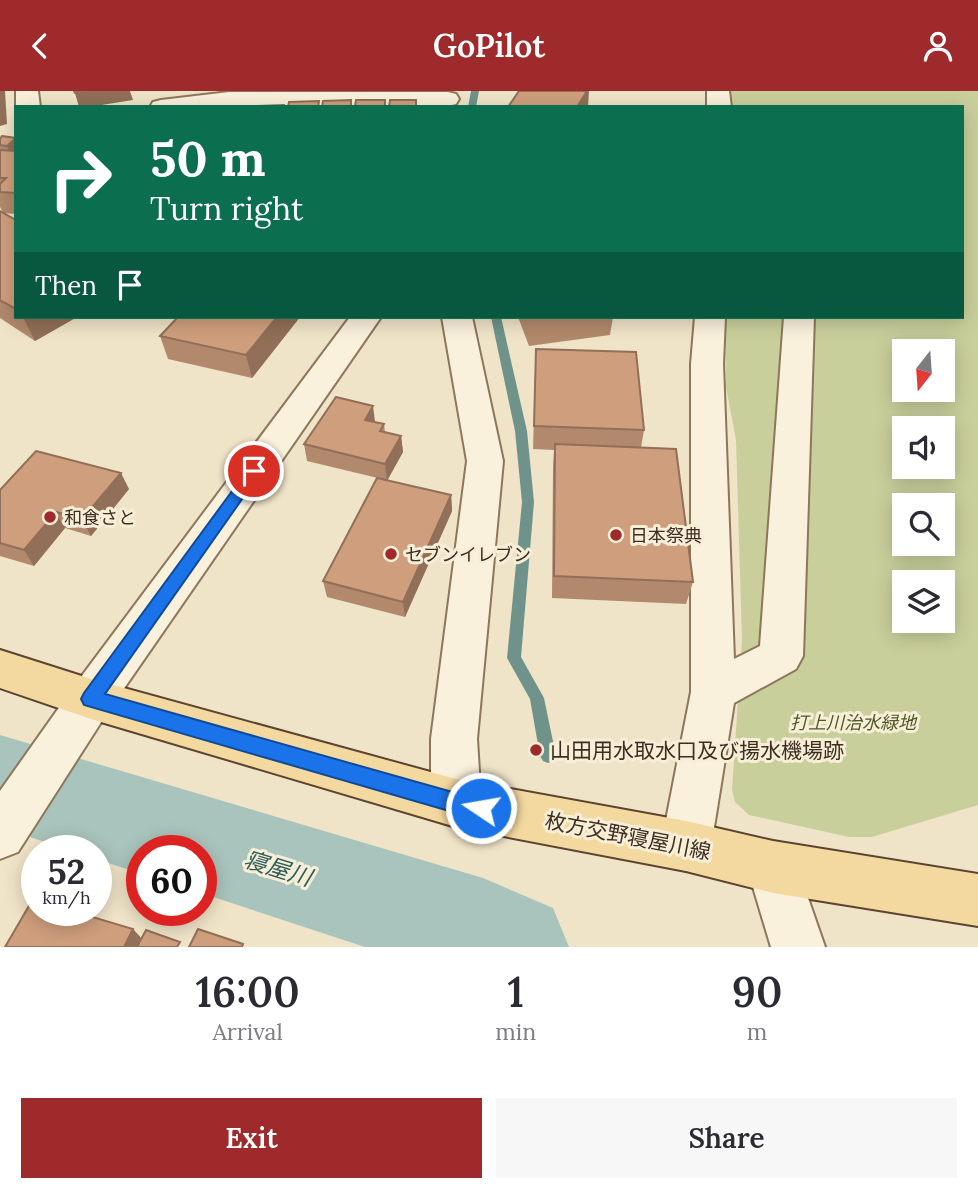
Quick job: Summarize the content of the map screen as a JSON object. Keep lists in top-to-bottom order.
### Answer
{
  "streets": {
    "main road": ["枚方交野寝屋川線"]
  },
  "water": ["寝屋川"],
  "parks": ["打上川治水緑地"],
  "places": [
    "和食さと",
    "日本祭典",
    "セブンイレブン",
    "山田用水取水口及び揚水機場跡"
  ],
  "north": "bottom",
  "page": {
    "header": "GoPilot",
    "turn": ["50 m", "Turn right"],
    "then": "Then",
    "speed": "52 km/h",
    "limit": "60",
    "eta": [
      "16:00",
      "Arrival",
      "1",
      "min",
      "90",
      "m"
    ],
    "buttons": ["Exit", "Share"]
  }
}
